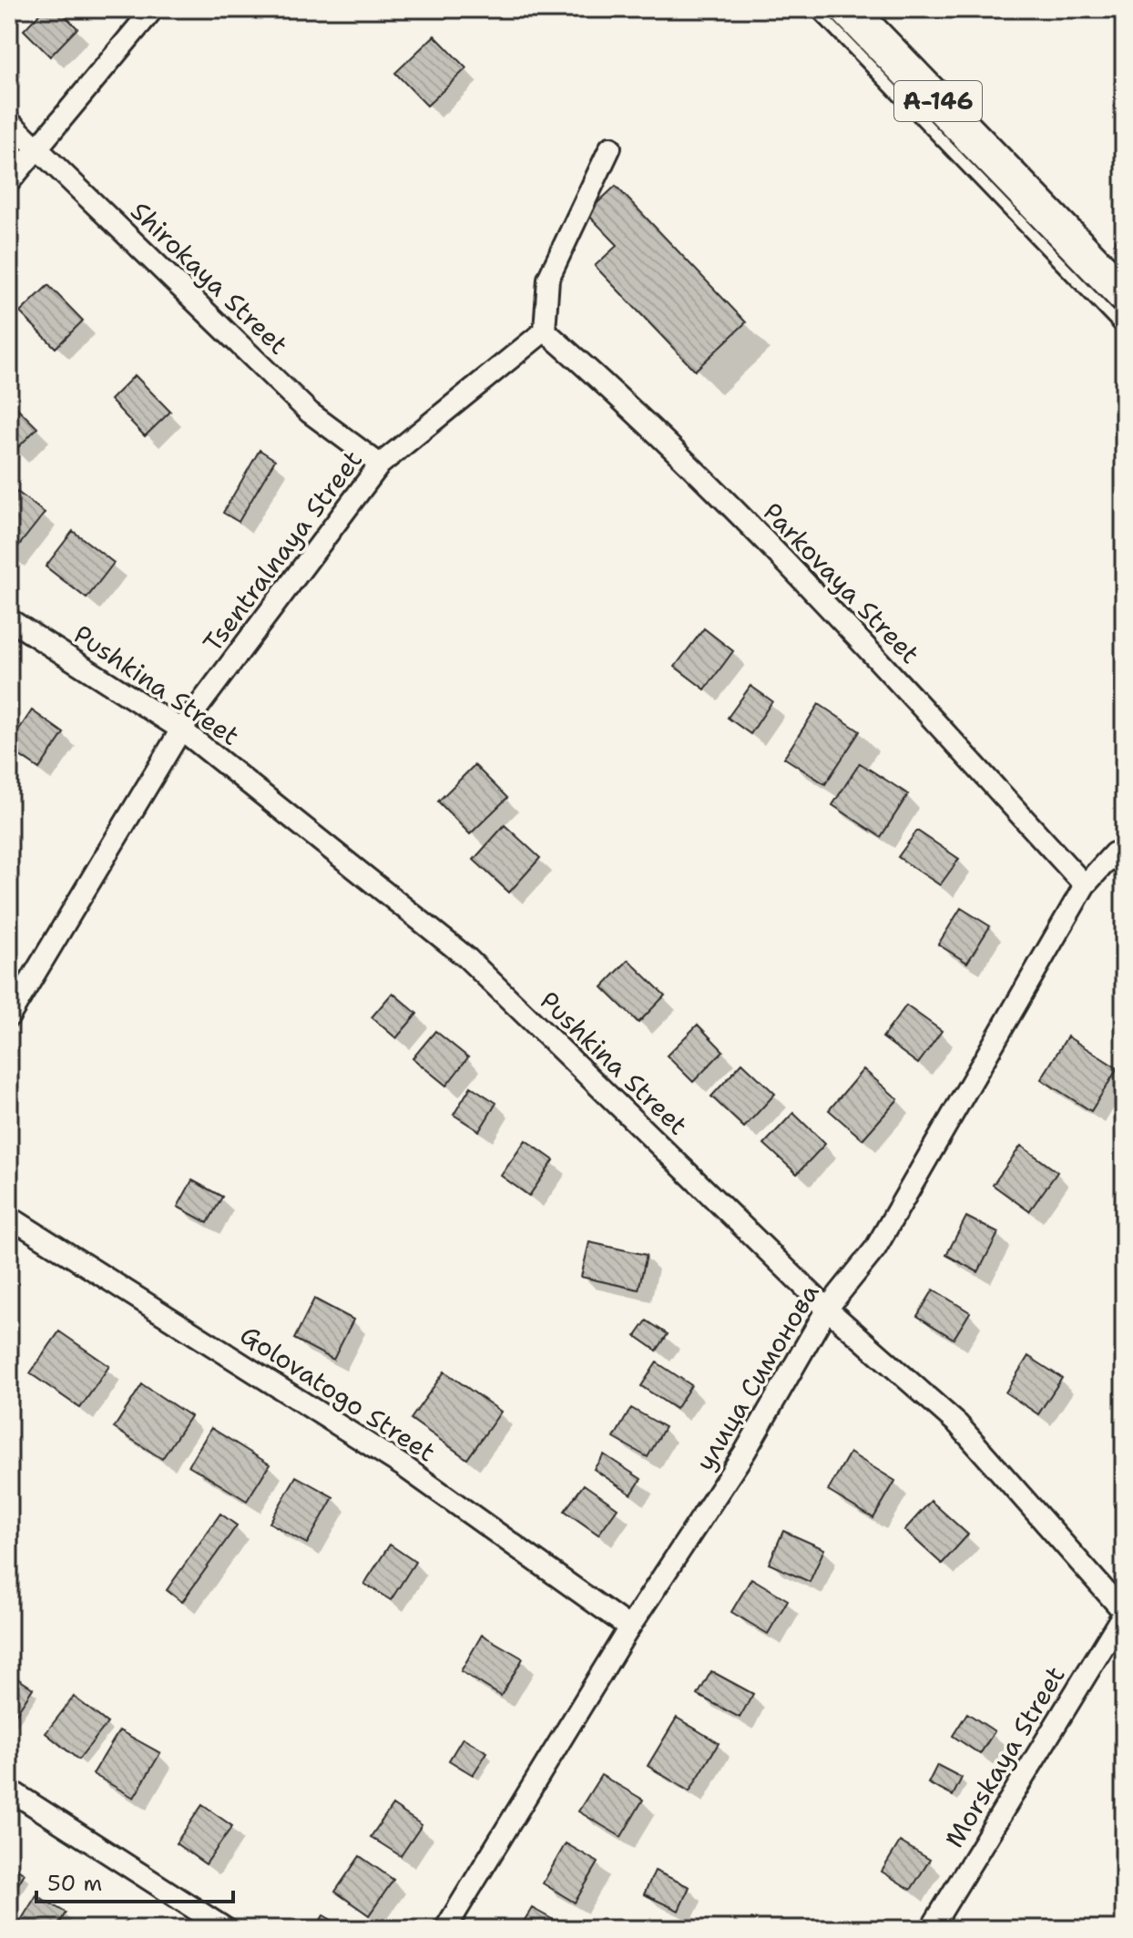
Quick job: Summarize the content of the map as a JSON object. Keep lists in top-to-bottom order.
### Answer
{
  "streets": {
    "highway": ["А-146"],
    "street": [
      "Shirokaya Street",
      "Tsentralnaya Street",
      "Parkovaya Street",
      "Pushkina Street",
      "улица Симонова",
      "Golovatogo Street",
      "Morskaya Street"
    ]
  },
  "crossings": [
    ["Shirokaya Street", "Tsentralnaya Street"],
    ["Tsentralnaya Street", "Parkovaya Street"],
    ["Tsentralnaya Street", "Pushkina Street"],
    ["Parkovaya Street", "улица Симонова"],
    ["Pushkina Street", "улица Симонова"],
    ["Pushkina Street", "Morskaya Street"],
    ["улица Симонова", "Golovatogo Street"]
  ],
  "scale_bar": "50 m"
}
